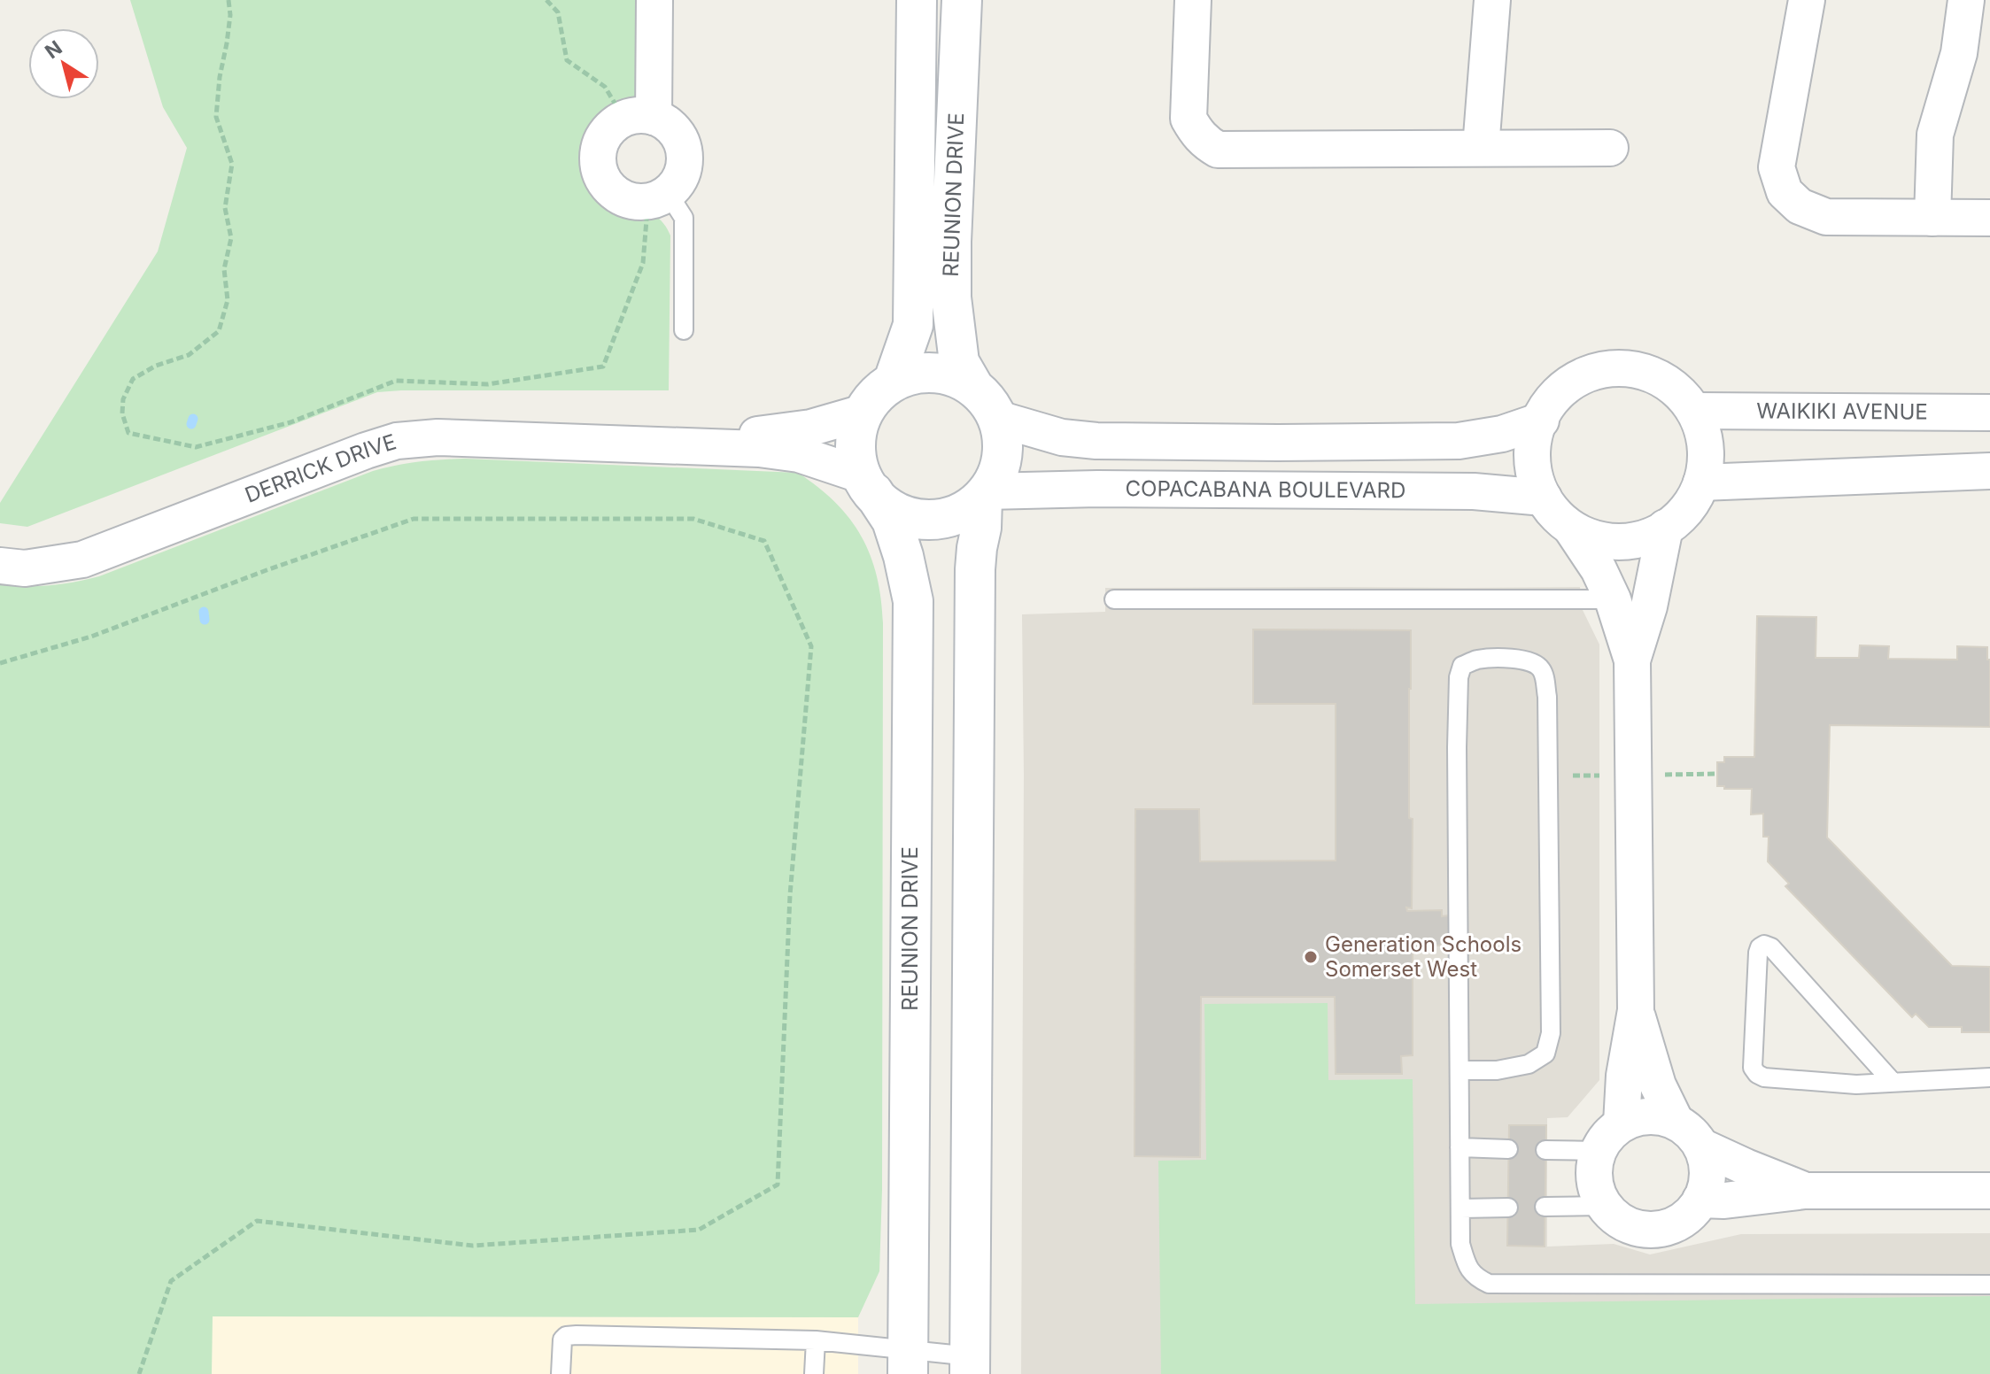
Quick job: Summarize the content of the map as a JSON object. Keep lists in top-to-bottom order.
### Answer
{
  "streets": {
    "street": [
      "REUNION DRIVE",
      "WAIKIKI AVENUE",
      "DERRICK DRIVE",
      "COPACABANA BOULEVARD"
    ]
  },
  "crossings": [
    ["REUNION DRIVE", "DERRICK DRIVE"],
    ["REUNION DRIVE", "COPACABANA BOULEVARD"],
    ["WAIKIKI AVENUE", "COPACABANA BOULEVARD"],
    ["DERRICK DRIVE", "COPACABANA BOULEVARD"]
  ],
  "places": ["Generation Schools Somerset West"],
  "north": "top left"
}
